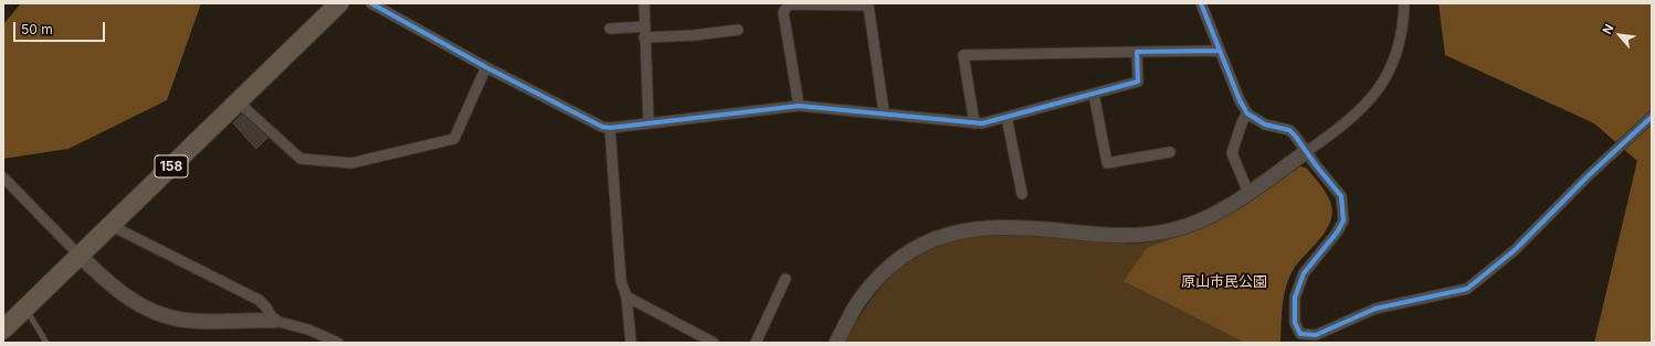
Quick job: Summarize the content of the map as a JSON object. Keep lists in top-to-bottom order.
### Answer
{
  "streets": {
    "highway": ["158"]
  },
  "parks": ["原山市民公園"],
  "scale_bar": "50 m",
  "north": "top left"
}
